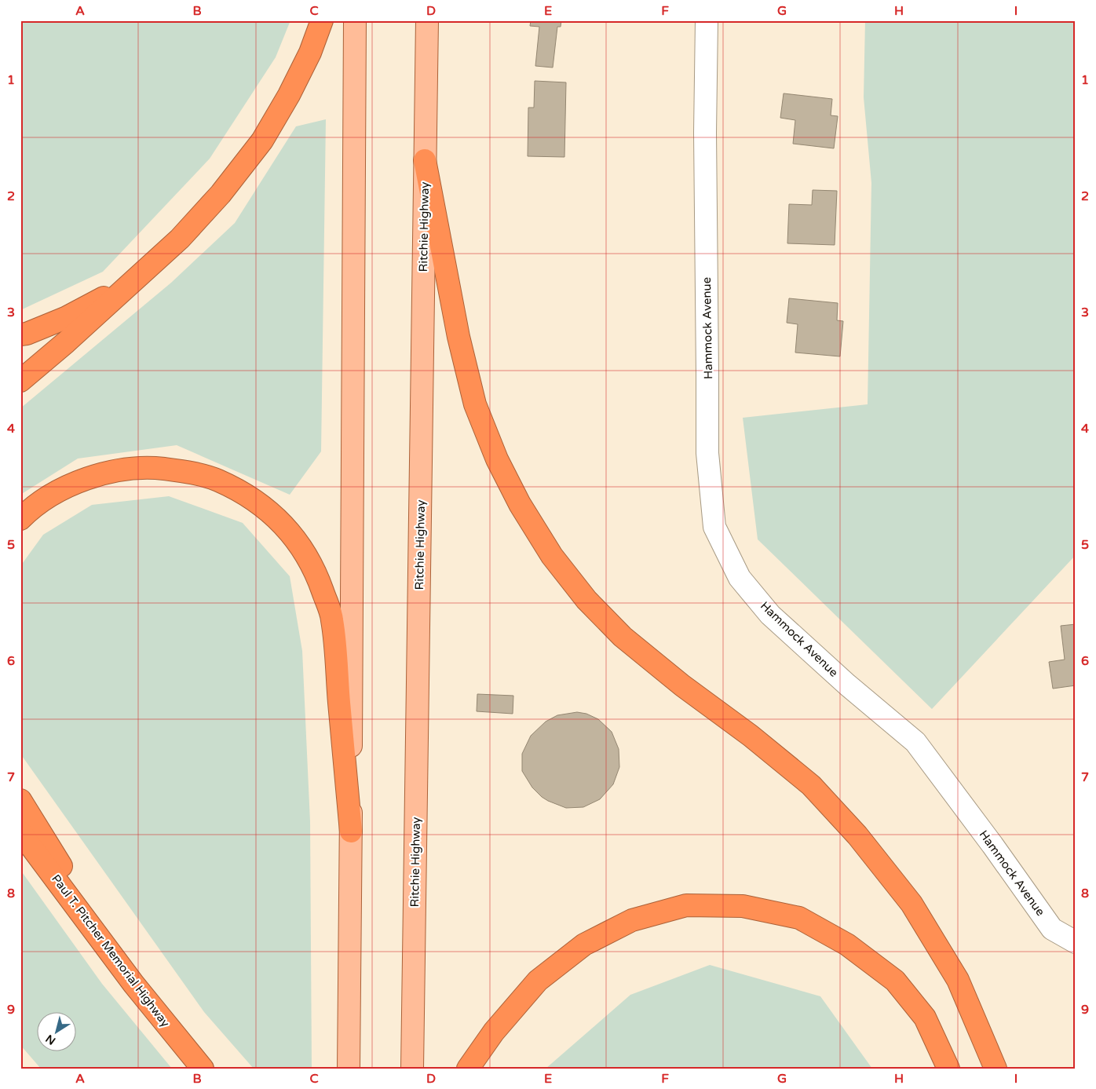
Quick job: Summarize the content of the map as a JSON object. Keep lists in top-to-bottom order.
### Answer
{
  "streets": {
    "highway": ["Paul T. Pitcher Memorial Highway"],
    "main road": ["Ritchie Highway"],
    "street": ["Hammock Avenue"]
  },
  "north": "bottom left",
  "grid": {
    "columns": [
      "A",
      "B",
      "C",
      "D",
      "E",
      "F",
      "G",
      "H",
      "I"
    ],
    "rows": [
      "1",
      "2",
      "3",
      "4",
      "5",
      "6",
      "7",
      "8",
      "9"
    ]
  }
}
